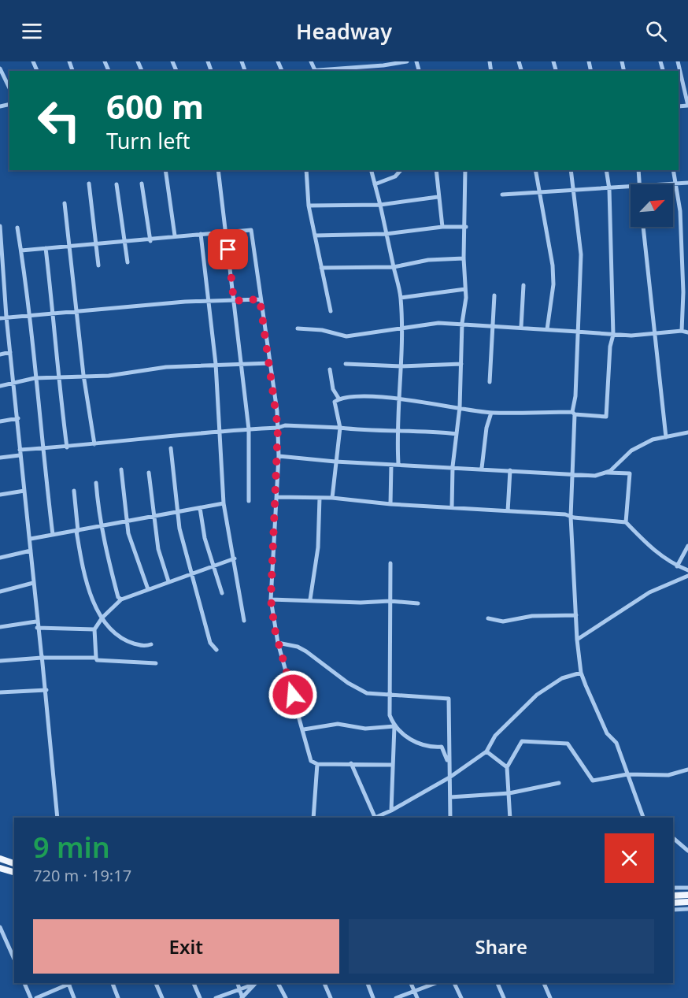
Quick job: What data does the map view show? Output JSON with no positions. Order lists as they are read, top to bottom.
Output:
{
  "north": "top right",
  "page": {
    "header": "Headway",
    "turn": ["600 m", "Turn left"],
    "heading": ["9 min", "720 m · 19:17"],
    "buttons": ["Exit", "Share"]
  }
}
